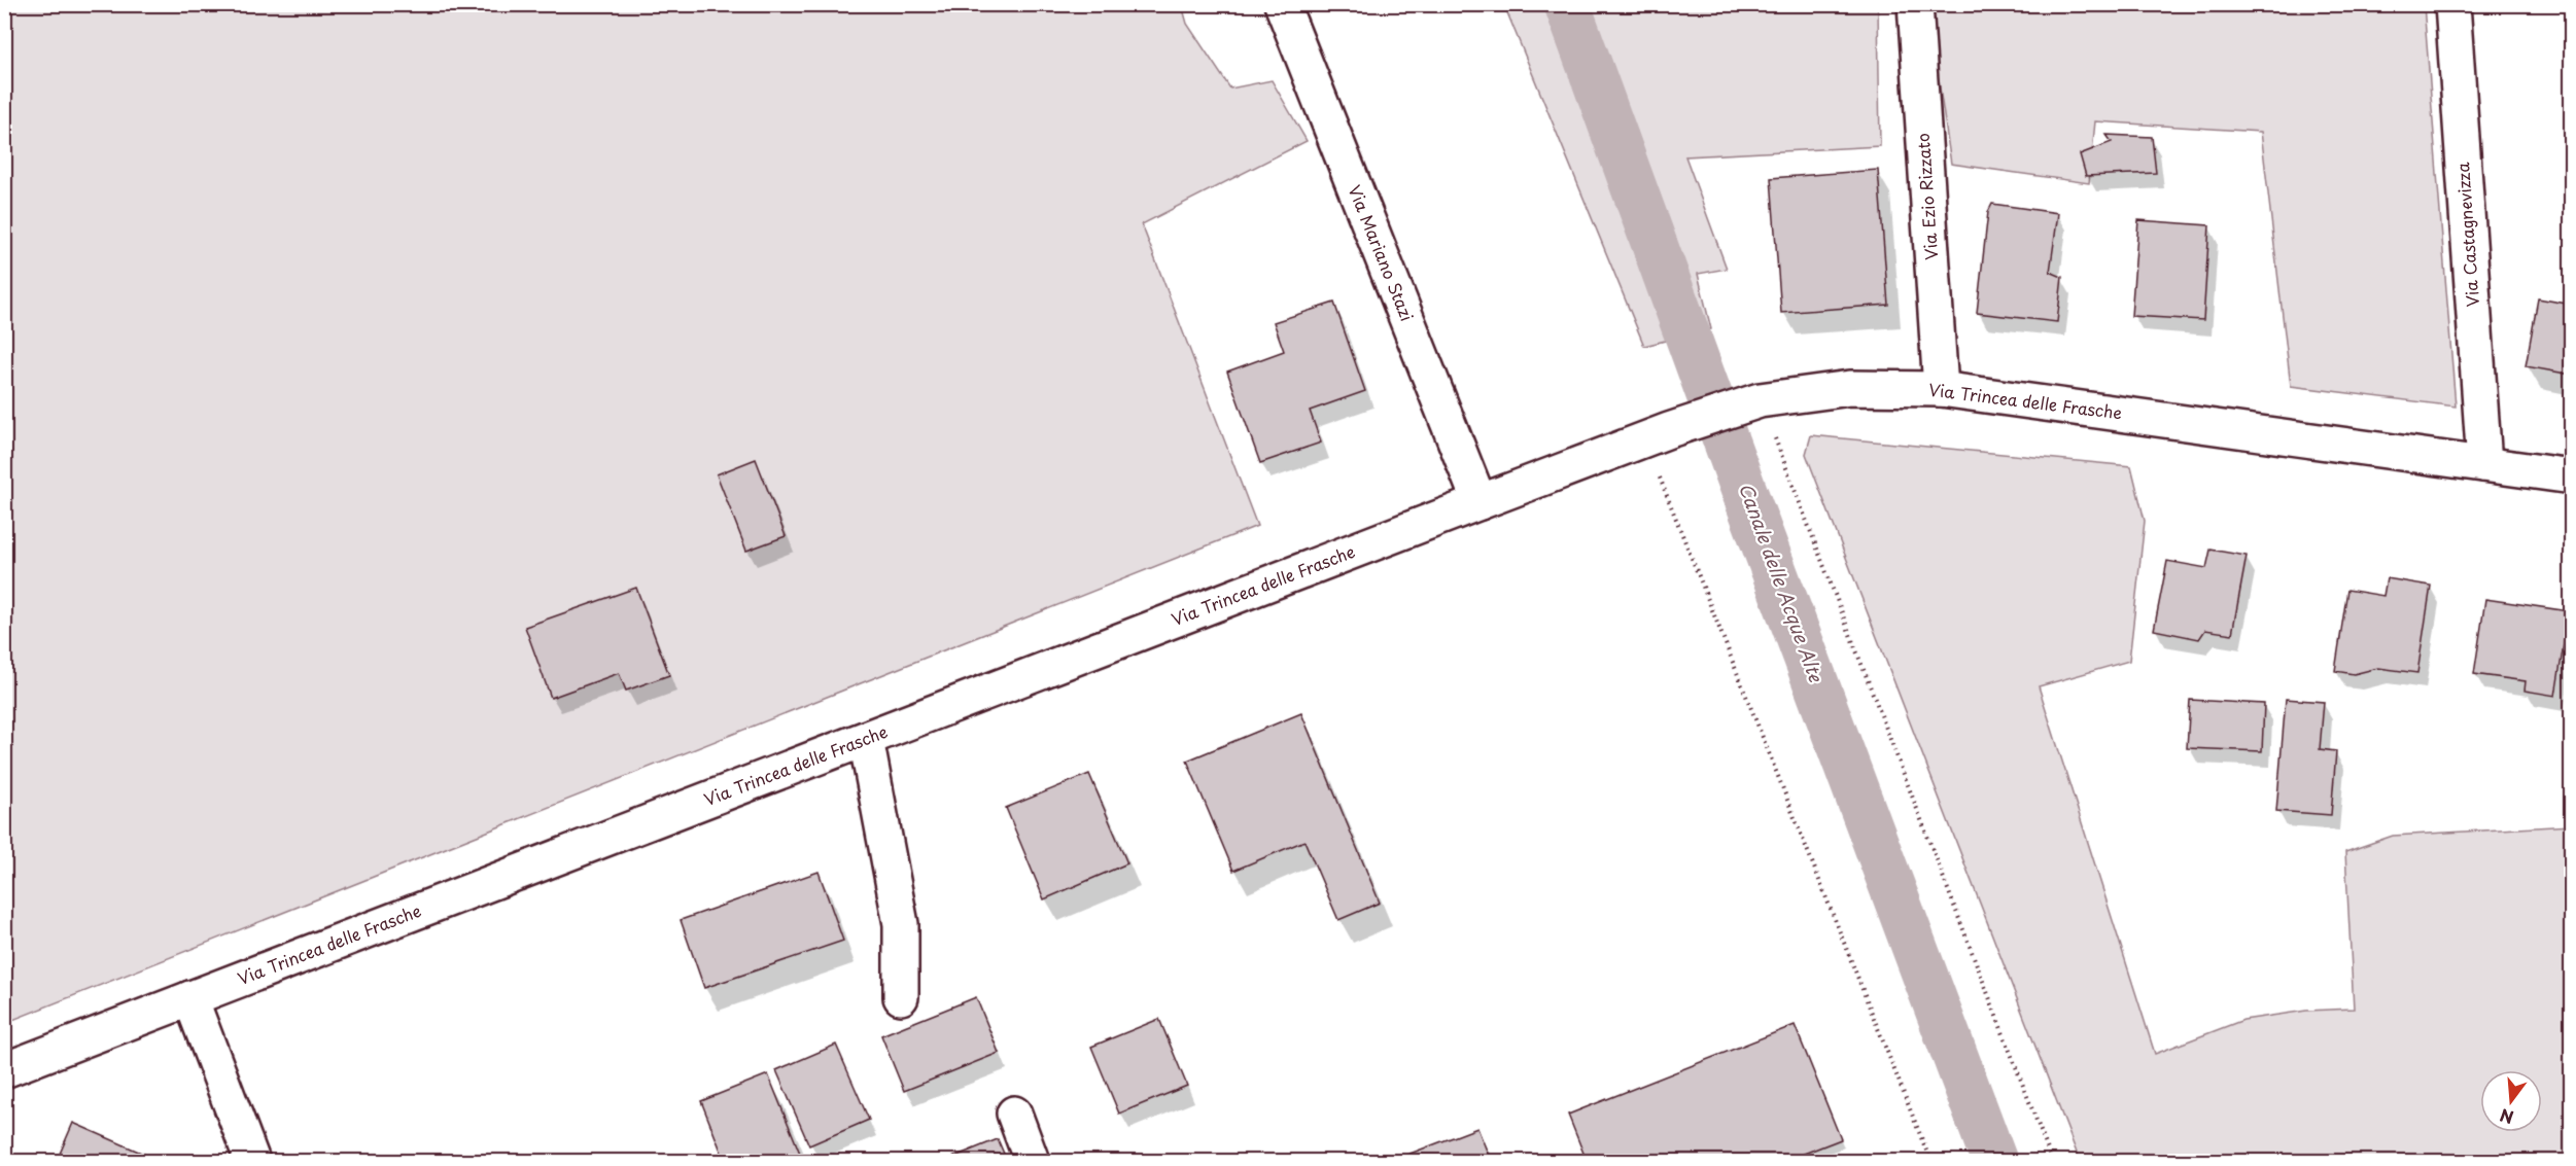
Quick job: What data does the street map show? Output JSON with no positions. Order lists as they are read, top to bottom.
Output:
{
  "streets": {
    "street": [
      "Via Ezio Rizzato",
      "Via Castagnevizza",
      "Via Mariano Stazi",
      "Via Trincea delle Frasche"
    ]
  },
  "crossings": [
    ["Via Ezio Rizzato", "Via Trincea delle Frasche"],
    ["Via Castagnevizza", "Via Trincea delle Frasche"],
    ["Via Mariano Stazi", "Via Trincea delle Frasche"]
  ],
  "water": ["Canale delle Acque Alte"],
  "north": "bottom"
}
